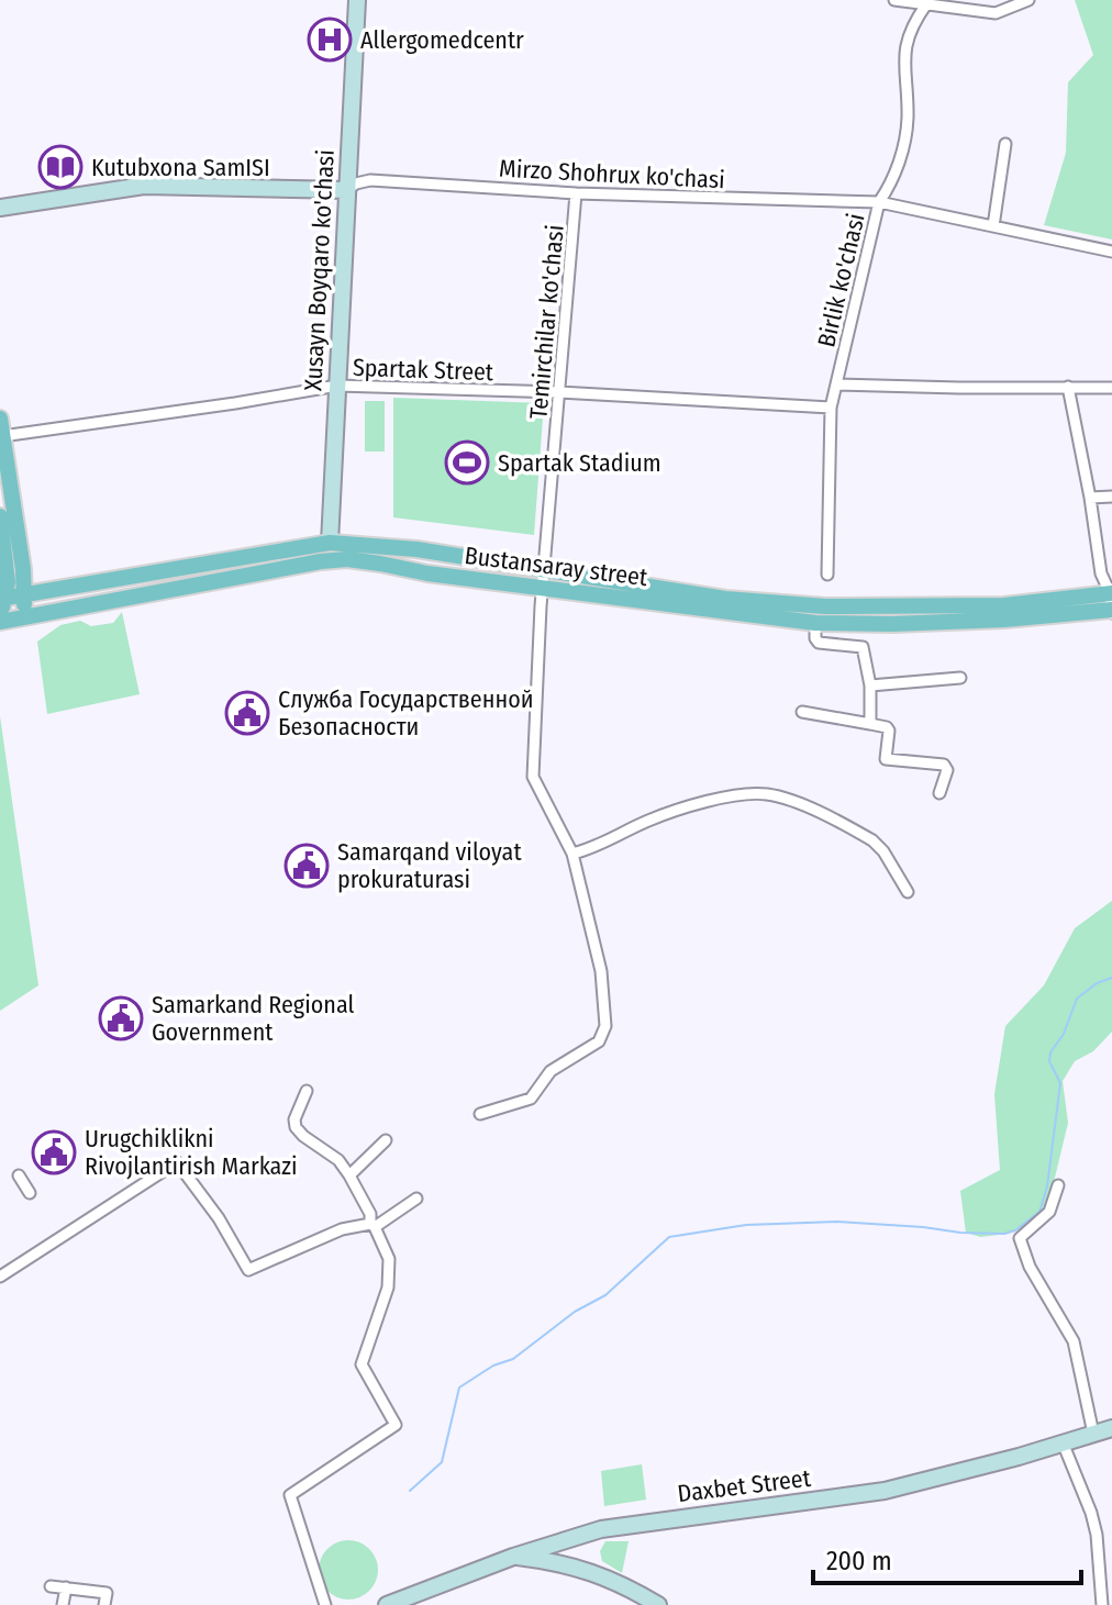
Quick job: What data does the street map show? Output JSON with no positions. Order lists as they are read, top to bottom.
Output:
{
  "streets": {
    "main road": ["Xusayn Boyqaro ko'chasi", "Bustansaray street", "Daxbet Street"],
    "street": [
      "Mirzo Shohrux ko'chasi",
      "Birlik ko'chasi",
      "Temirchilar ko'chasi",
      "Spartak Street"
    ]
  },
  "crossings": [
    ["Mirzo Shohrux ko'chasi", "Xusayn Boyqaro ko'chasi"],
    ["Mirzo Shohrux ko'chasi", "Birlik ko'chasi"],
    ["Mirzo Shohrux ko'chasi", "Temirchilar ko'chasi"],
    ["Xusayn Boyqaro ko'chasi", "Spartak Street"],
    ["Xusayn Boyqaro ko'chasi", "Bustansaray street"],
    ["Birlik ko'chasi", "Spartak Street"],
    ["Temirchilar ko'chasi", "Spartak Street"],
    ["Temirchilar ko'chasi", "Bustansaray street"]
  ],
  "places": {
    "hospital": ["Allergomedcentr"],
    "library": ["Kutubxona SamISI"],
    "sports": ["Spartak Stadium"],
    "public building": [
      "Служба Государственной Безопасности",
      "Samarqand viloyat prokuraturasi",
      "Samarkand Regional Government",
      "Urugchiklikni Rivojlantirish Markazi"
    ]
  },
  "scale_bar": "200 m"
}
